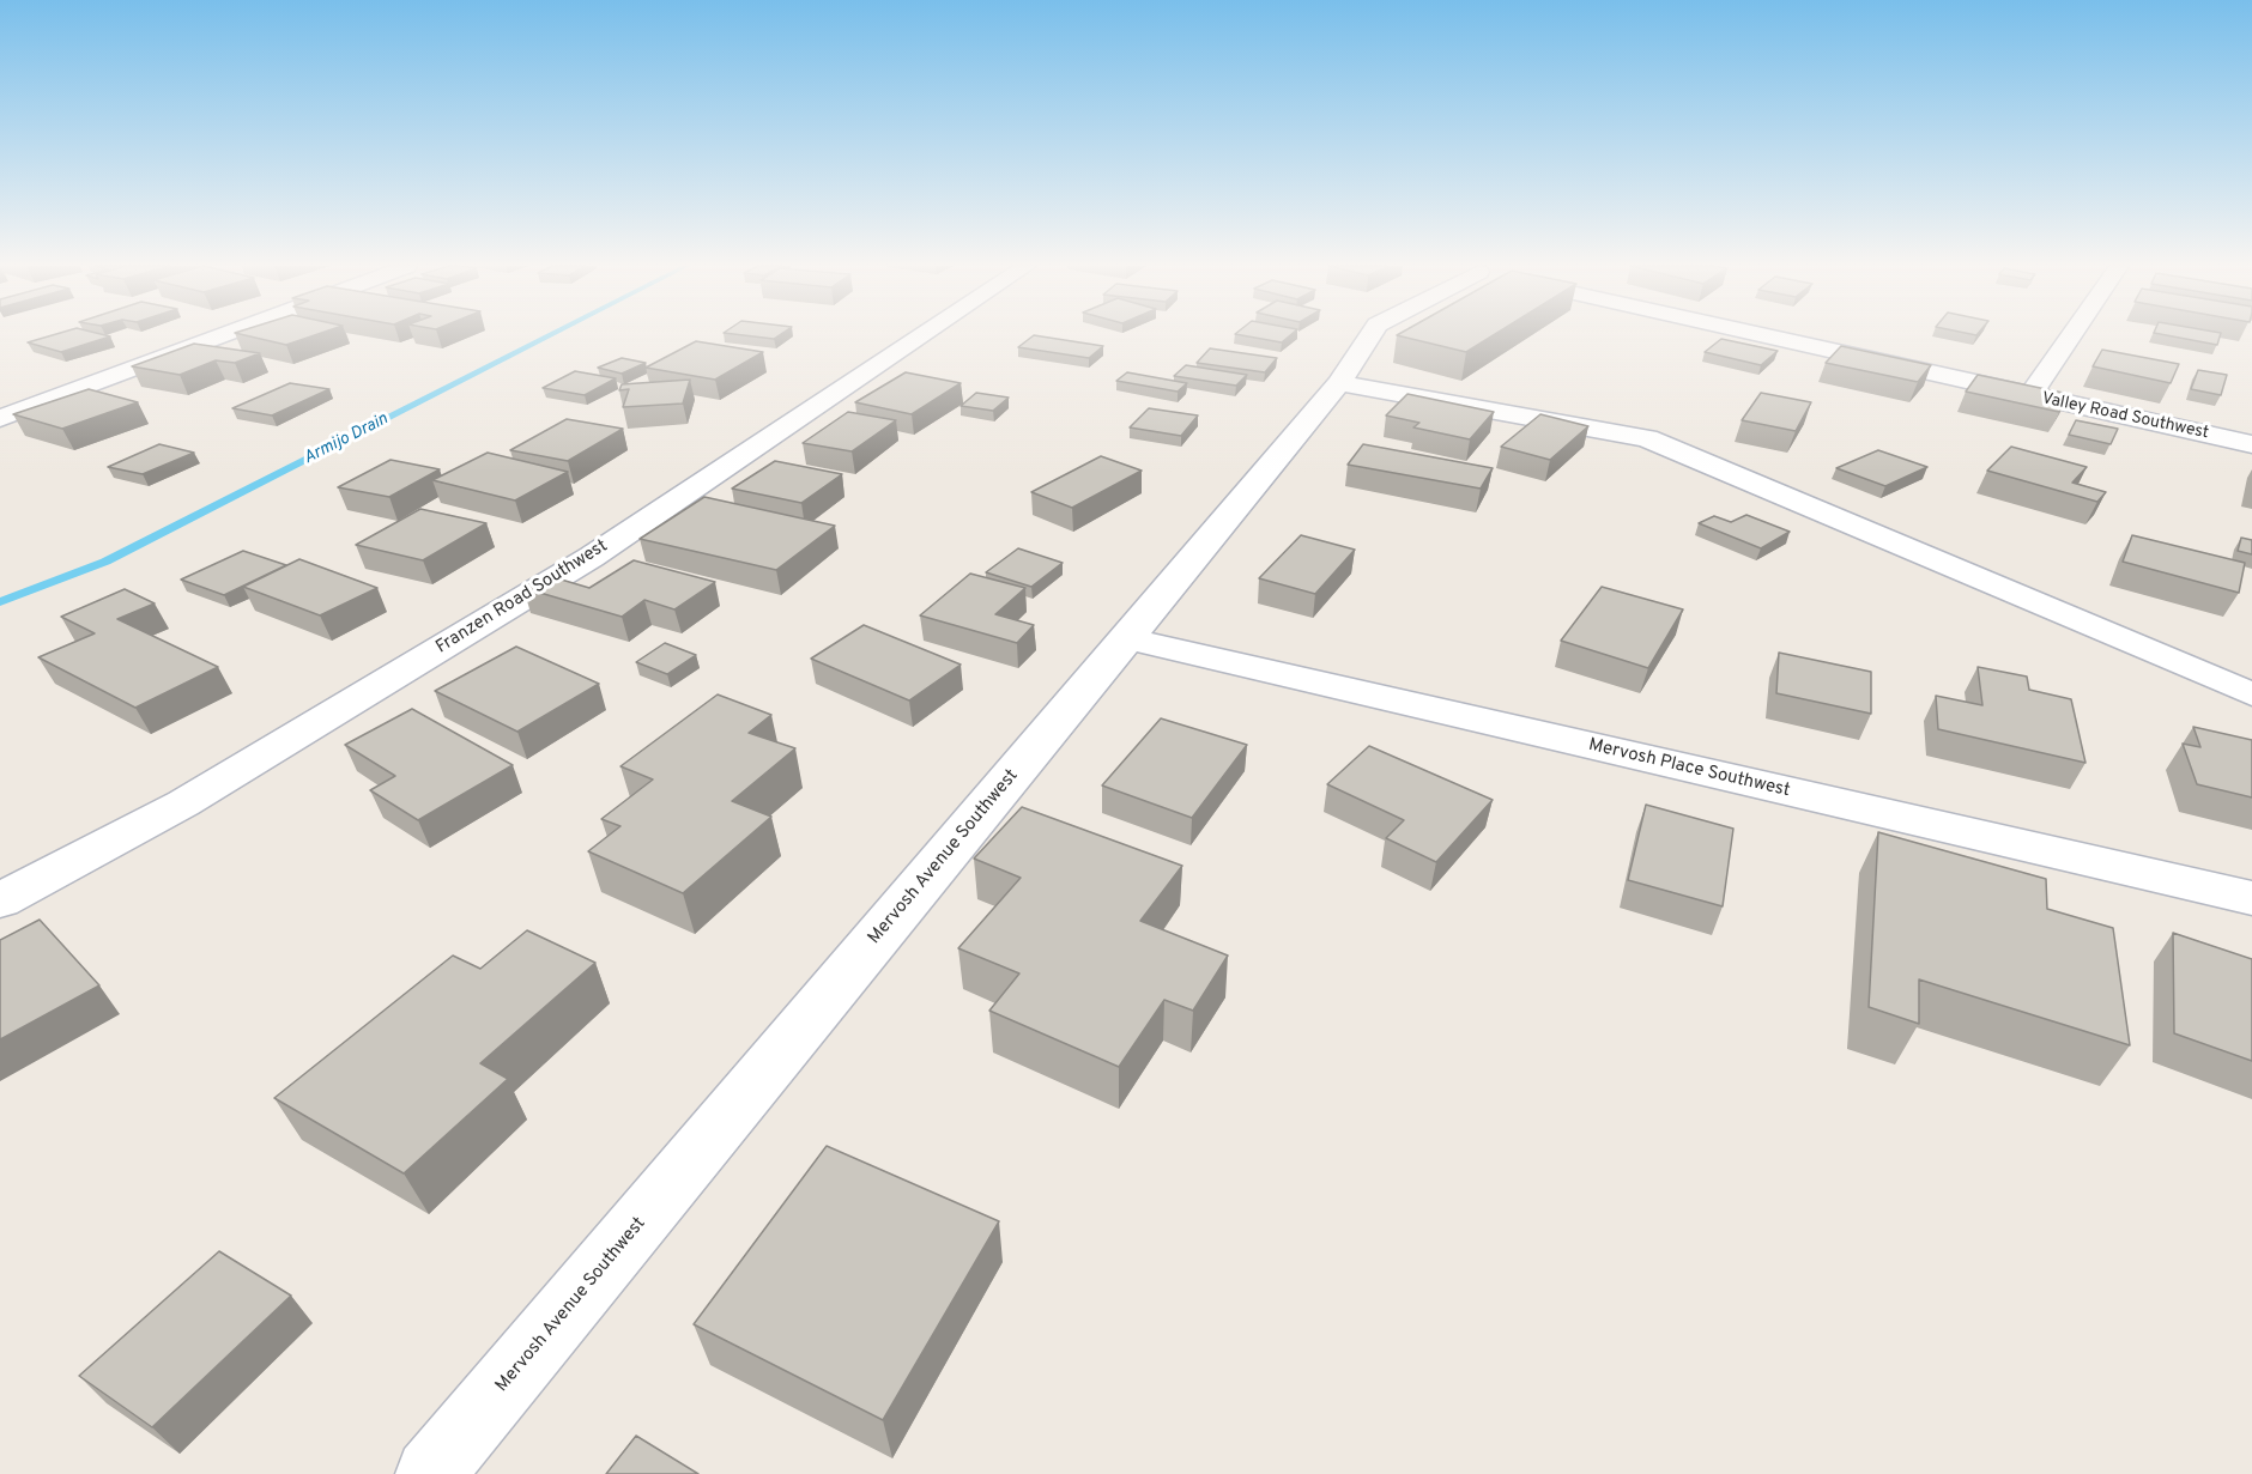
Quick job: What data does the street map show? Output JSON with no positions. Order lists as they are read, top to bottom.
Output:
{
  "streets": {
    "street": [
      "Valley Road Southwest",
      "Franzen Road Southwest",
      "Mervosh Place Southwest",
      "Mervosh Avenue Southwest"
    ]
  },
  "crossings": [
    ["Mervosh Place Southwest", "Mervosh Avenue Southwest"]
  ],
  "water": ["Armijo Drain"]
}
